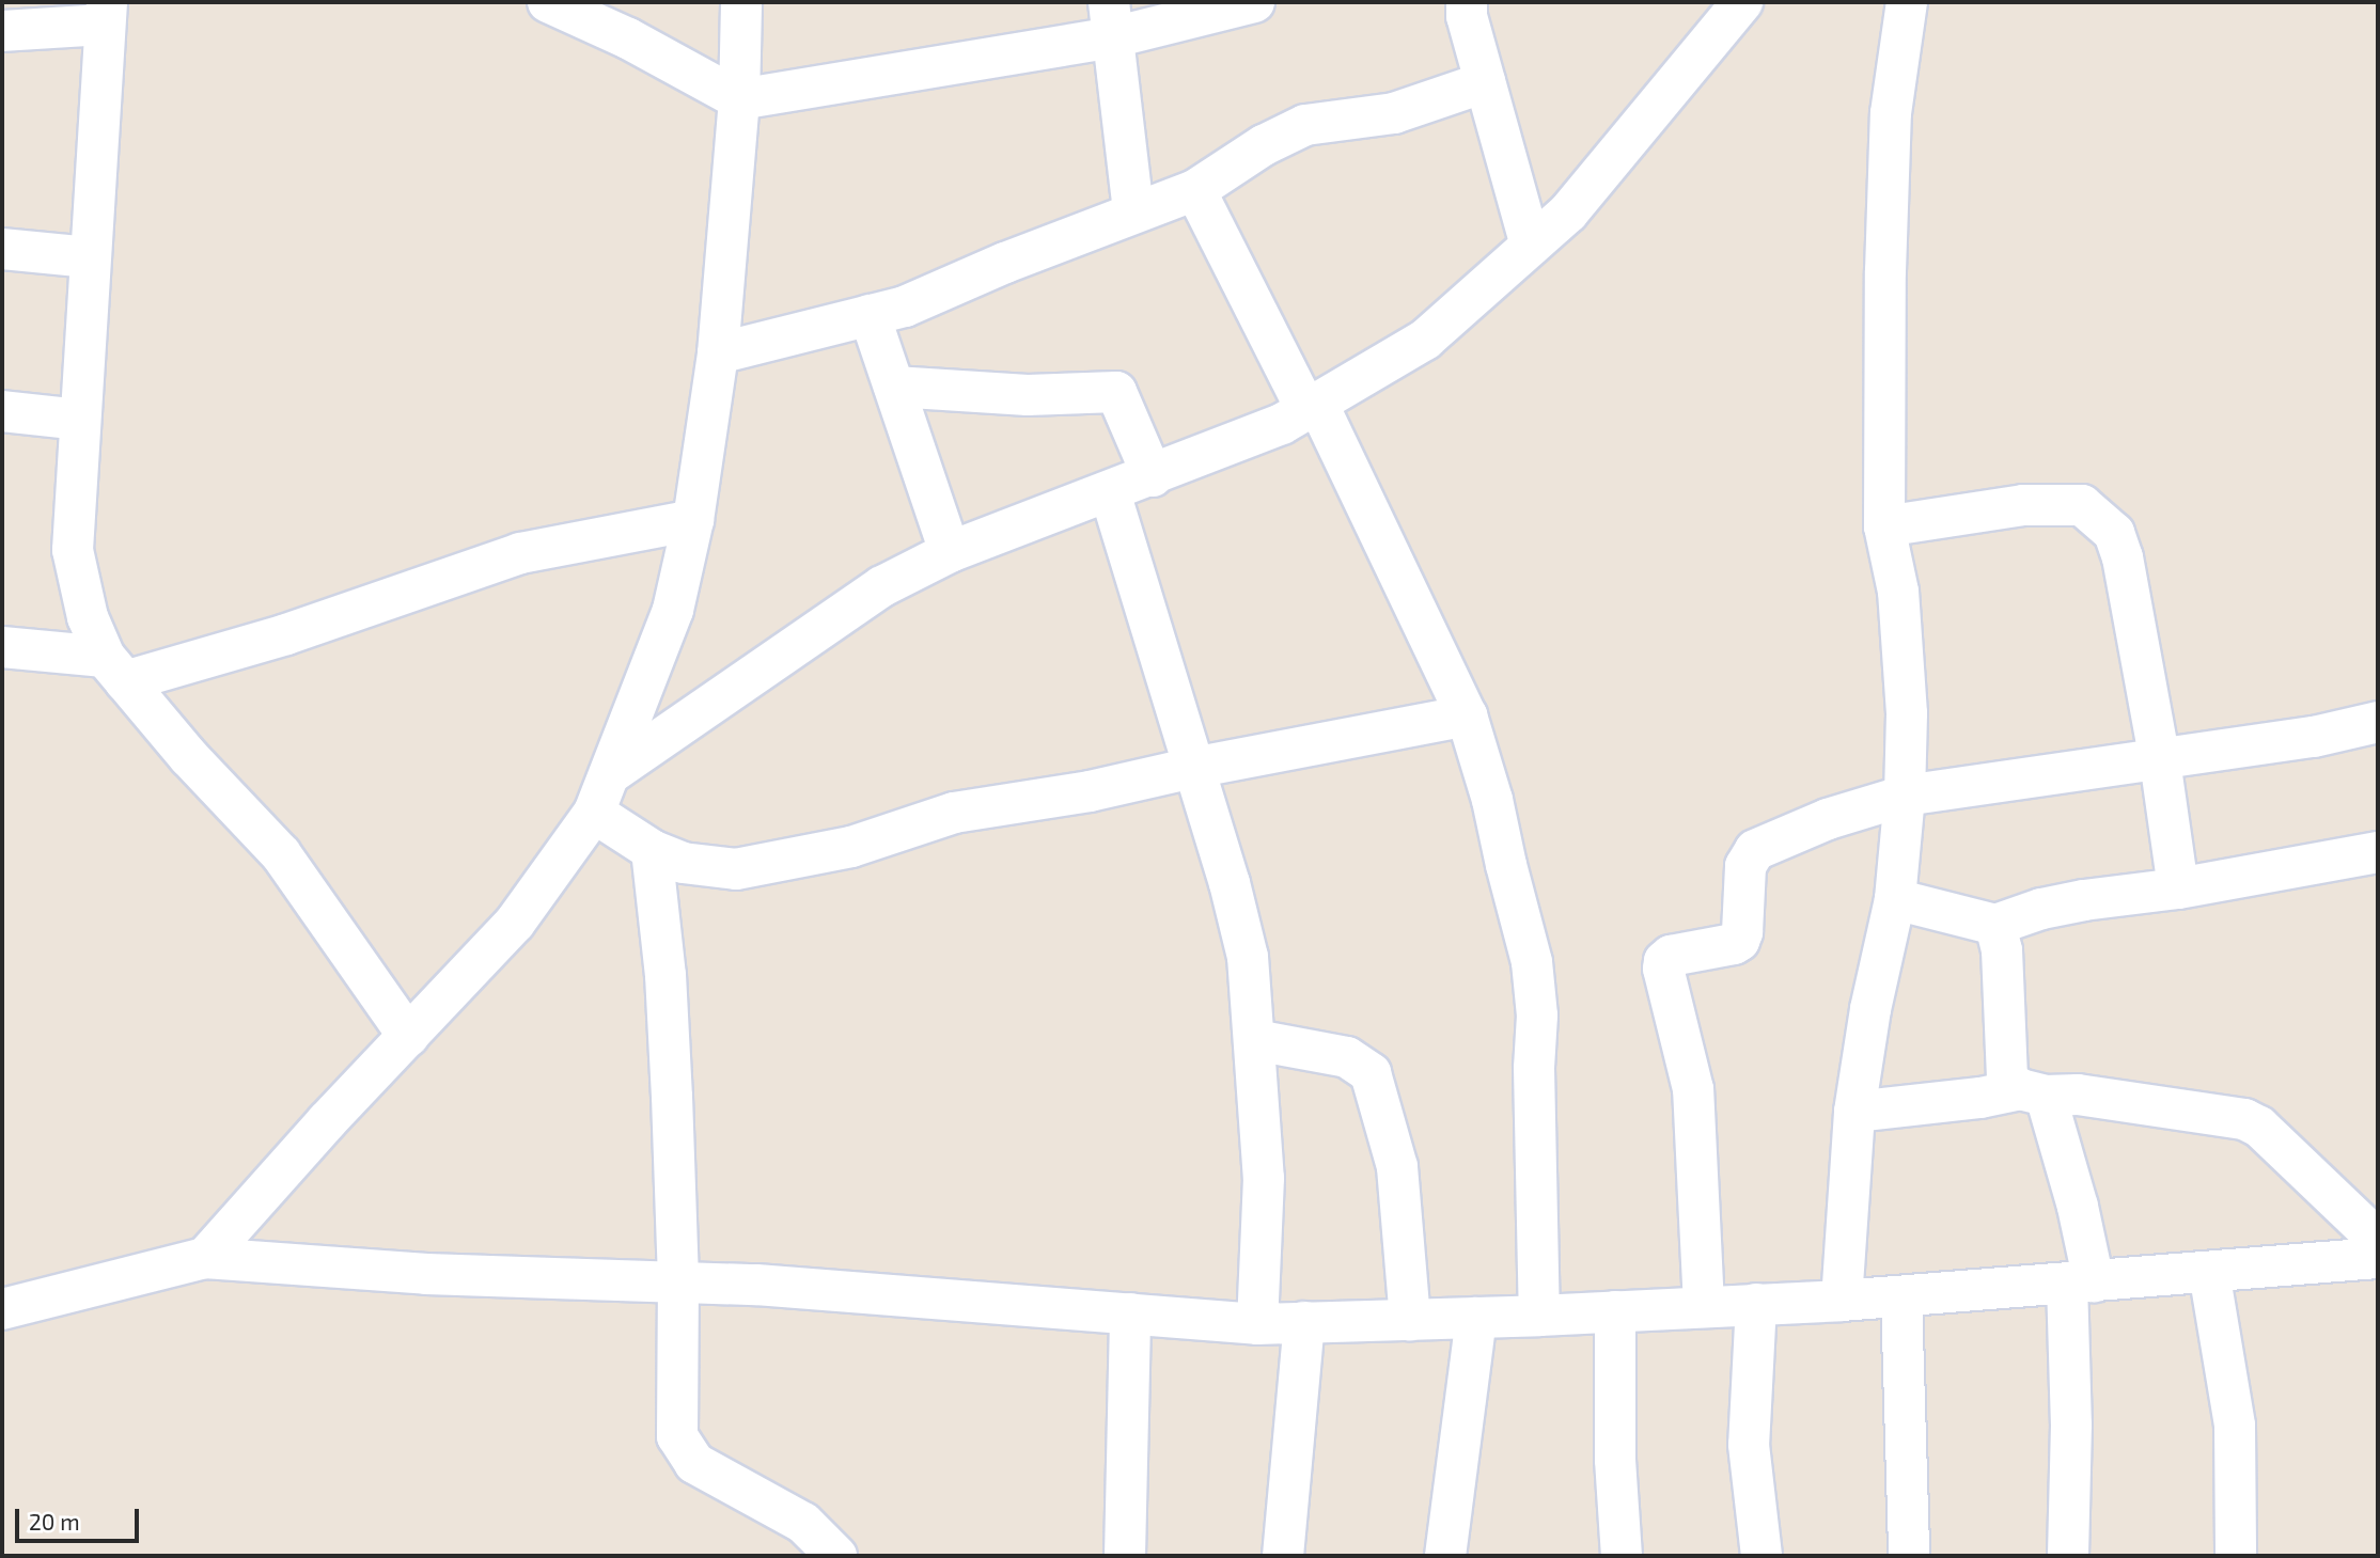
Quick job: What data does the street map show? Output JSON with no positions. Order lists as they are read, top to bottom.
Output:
{
  "scale_bar": "20 m"
}
